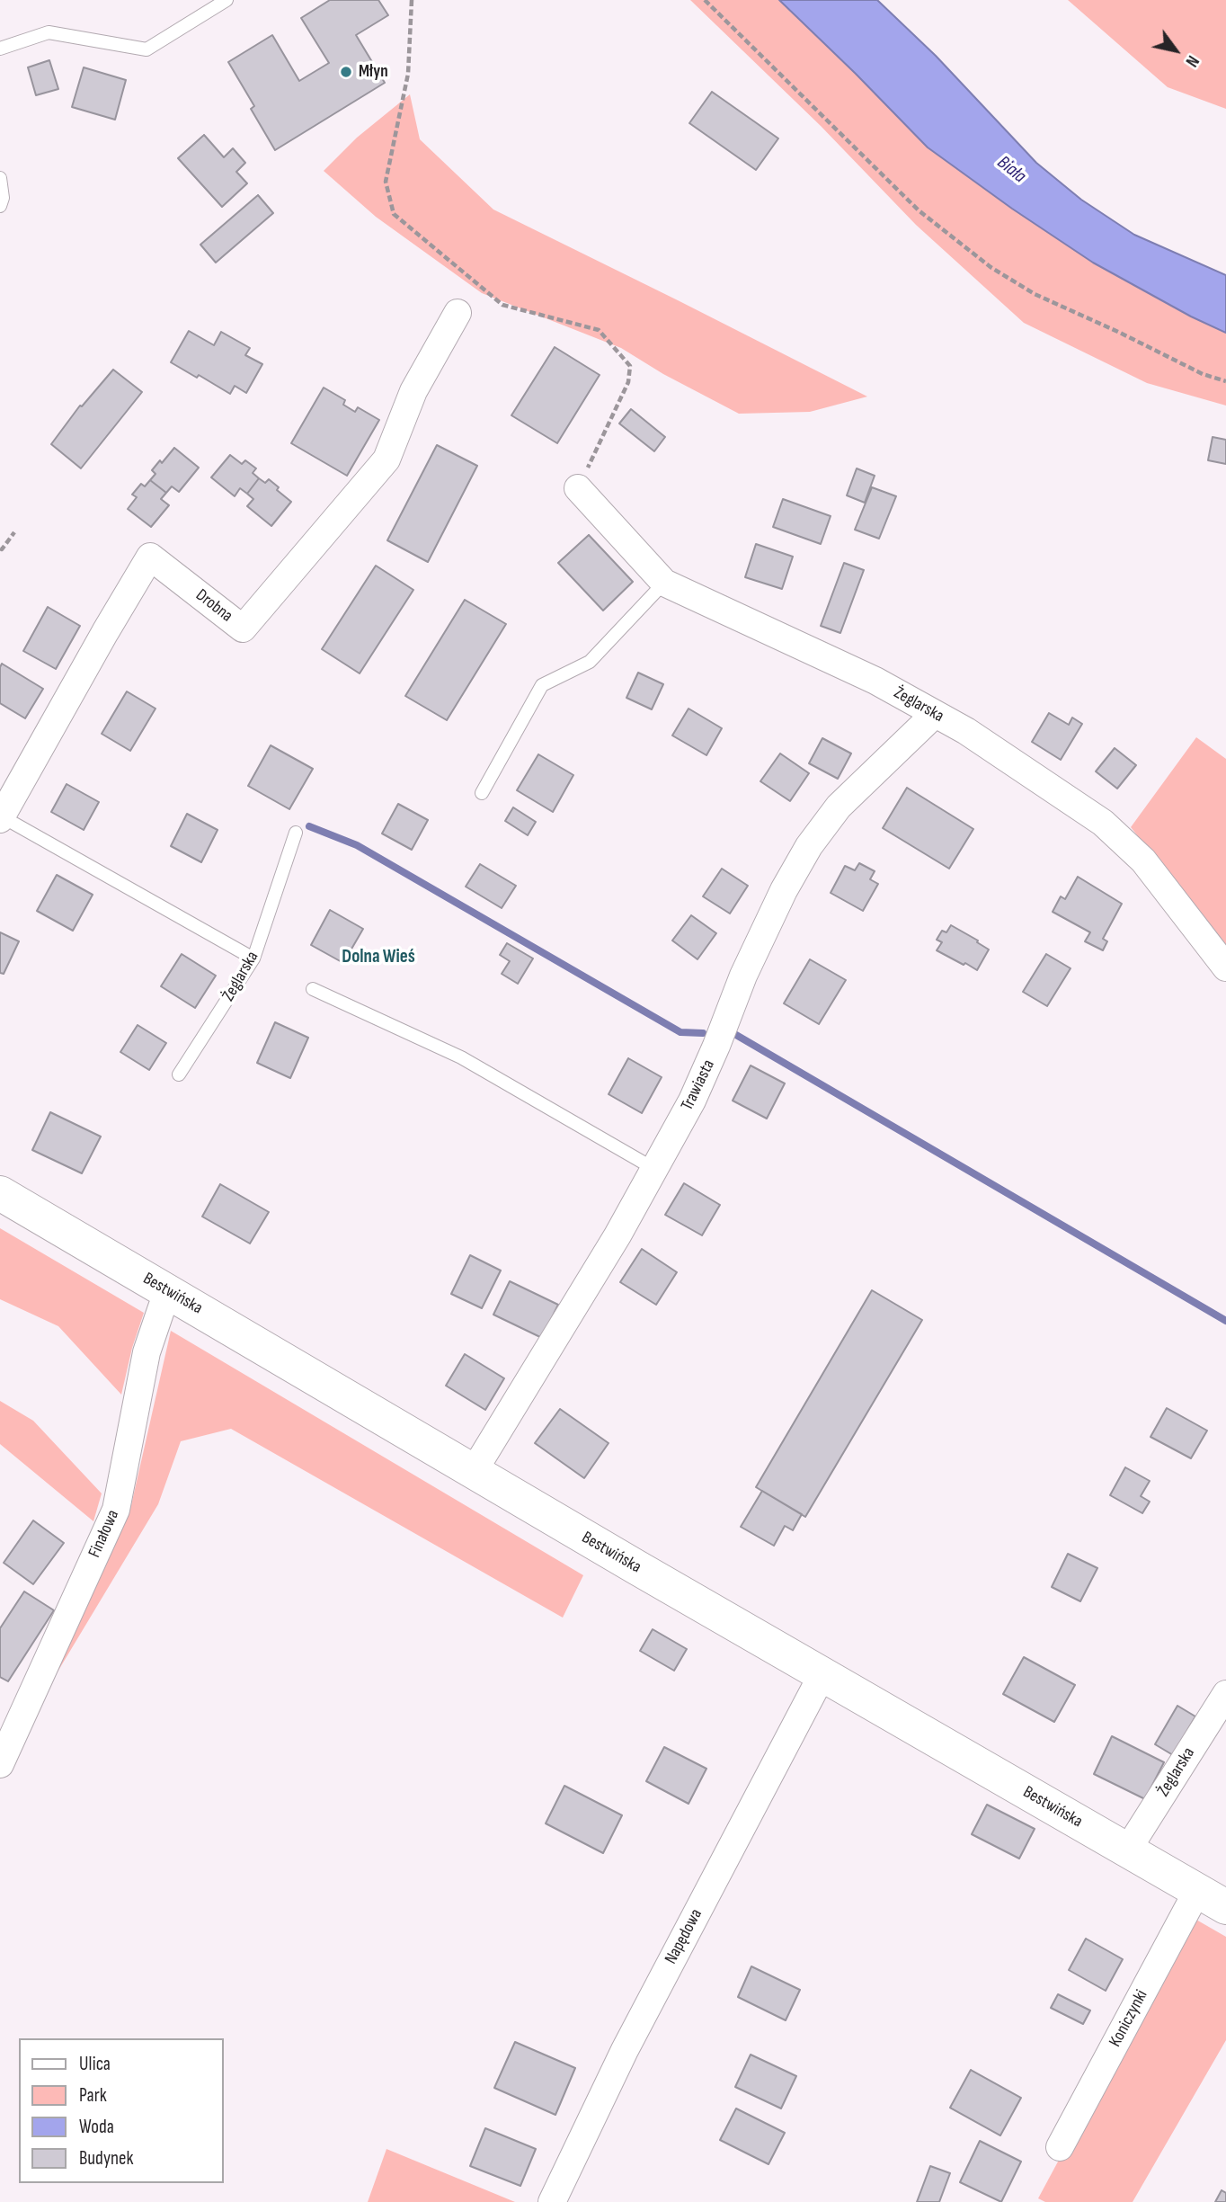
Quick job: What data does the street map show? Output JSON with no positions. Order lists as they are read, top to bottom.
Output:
{
  "streets": {
    "street": [
      "Drobna",
      "Żeglarska",
      "Trawiasta",
      "Bestwińska",
      "Finałowa",
      "Napędowa",
      "Koniczynki"
    ]
  },
  "crossings": [
    ["Żeglarska", "Trawiasta"],
    ["Żeglarska", "Bestwińska"],
    ["Trawiasta", "Bestwińska"],
    ["Bestwińska", "Finałowa"],
    ["Bestwińska", "Napędowa"],
    ["Bestwińska", "Koniczynki"]
  ],
  "districts": ["Dolna Wieś"],
  "water": ["Biała"],
  "places": ["Młyn"],
  "legend": [
    "Ulica",
    "Park",
    "Woda",
    "Budynek"
  ],
  "north": "bottom right"
}
